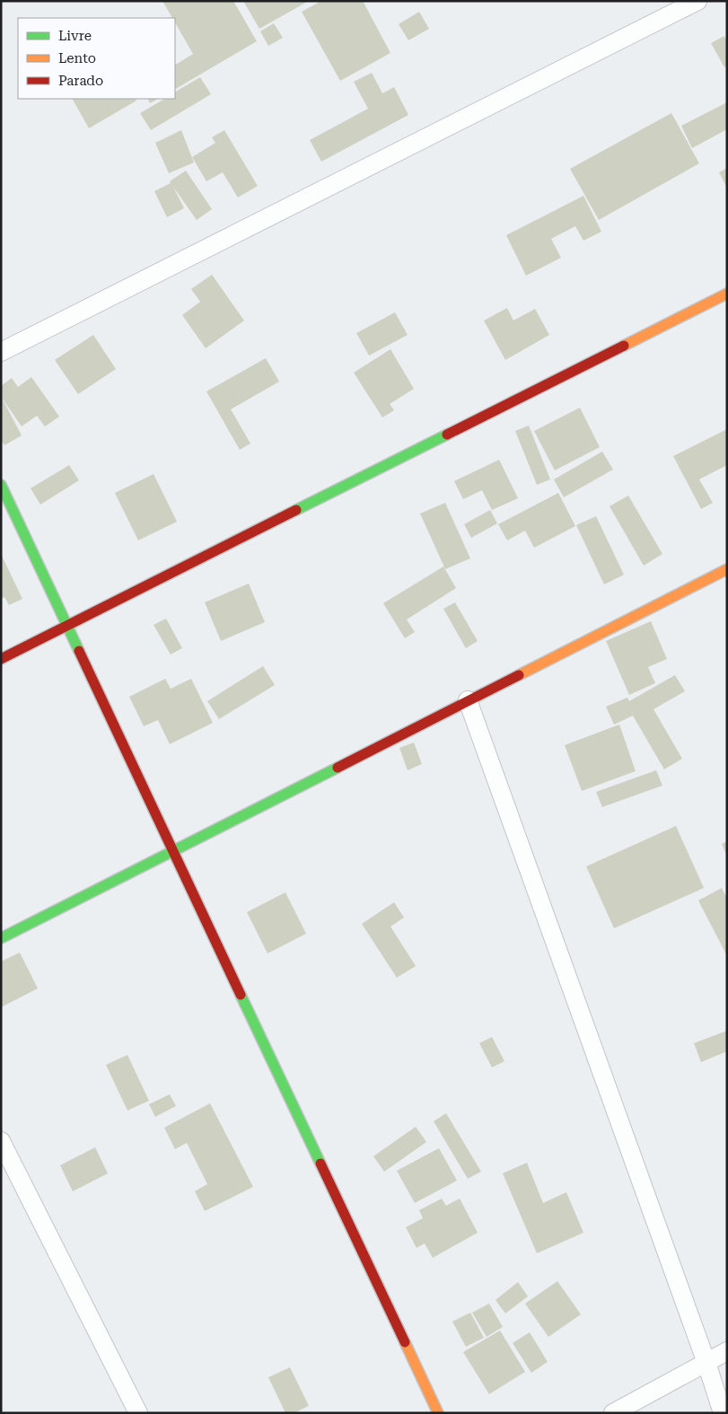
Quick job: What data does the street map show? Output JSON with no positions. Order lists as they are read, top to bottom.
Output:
{
  "legend": ["Livre", "Lento", "Parado"]
}
